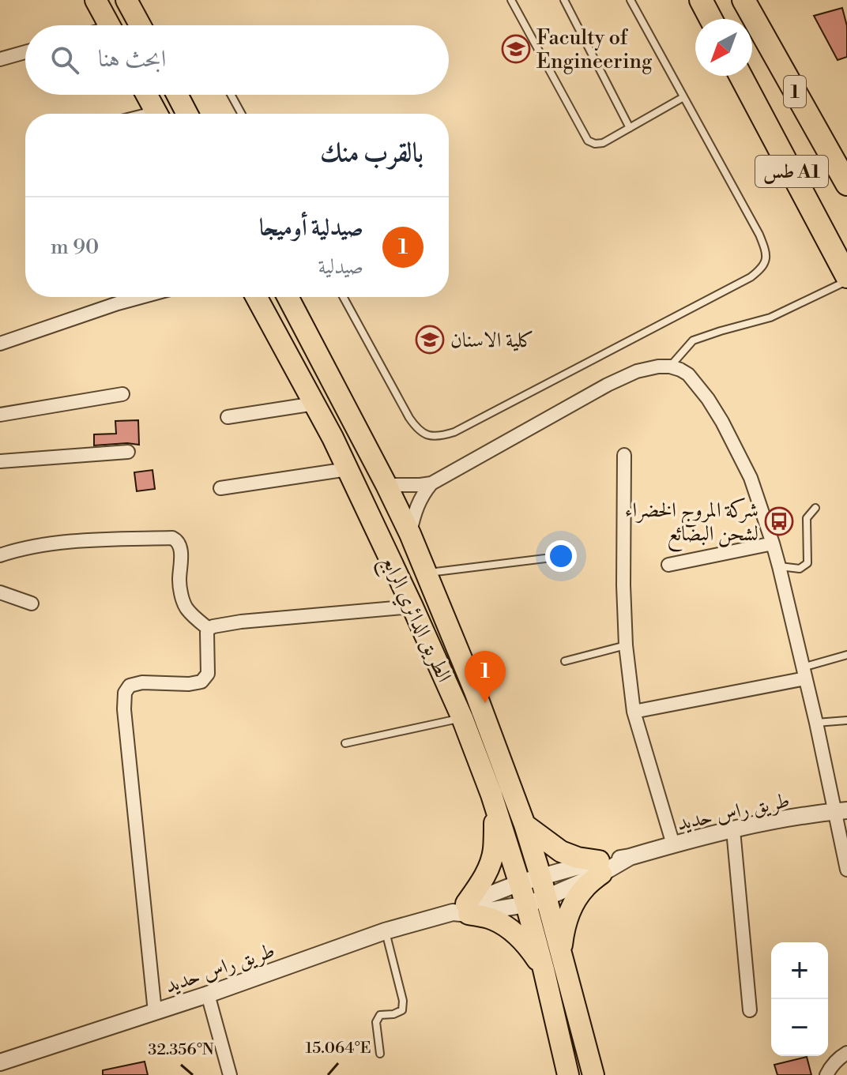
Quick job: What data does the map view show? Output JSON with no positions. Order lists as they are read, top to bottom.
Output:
{
  "streets": {
    "highway": ["1", "طس A1"],
    "main road": ["الطريق الدائري الرابع"],
    "street": ["طريق راس حديد"]
  },
  "crossings": [
    ["الطريق الدائري الرابع", "طريق راس حديد"]
  ],
  "places": {
    "school or university": ["Faculty of Engineering", "كلية الاسنان"],
    "bus stop": ["شركة المروج الخضراء لشحن البضائع"]
  },
  "north": "bottom left",
  "page": {
    "search": "ابحث هنا",
    "heading": "بالقرب منك",
    "list": [
      {
        "mark": "1",
        "name": "صيدلية أوميجا",
        "note": "صيدلية",
        "value": "90 m"
      }
    ],
    "pins": "1",
    "map_buttons": ["+", "−"]
  },
  "coordinates": ["15.064°E", "32.356°N"]
}
